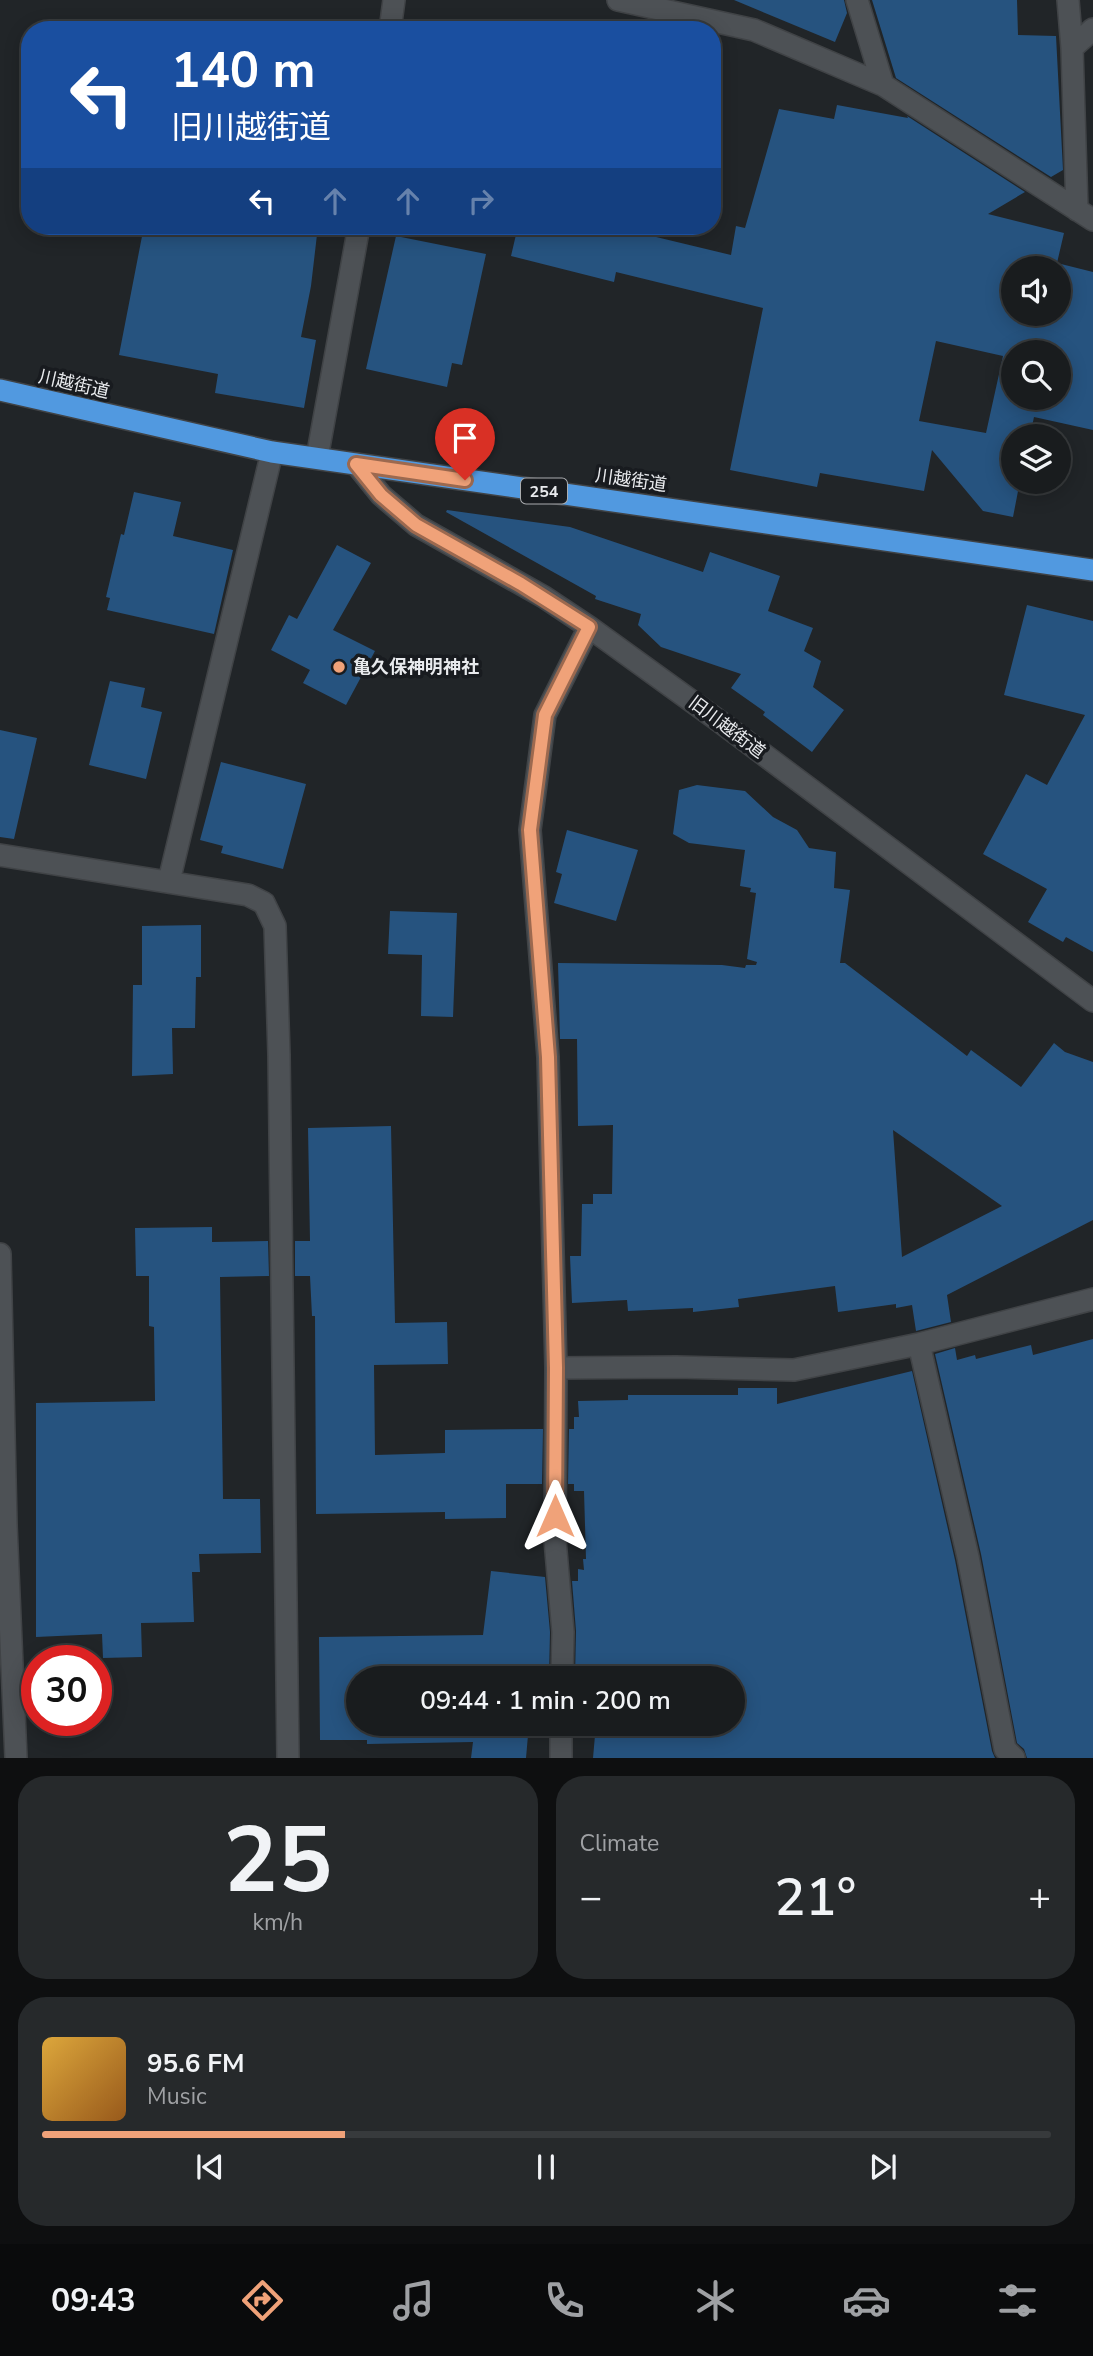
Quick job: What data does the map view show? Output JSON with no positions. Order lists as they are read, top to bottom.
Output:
{
  "streets": {
    "highway": ["川越街道", "254"],
    "street": ["旧川越街道"]
  },
  "crossings": [
    ["川越街道", "旧川越街道"]
  ],
  "places": ["亀久保神明神社"],
  "page": {
    "turn": ["140 m", "旧川越街道"],
    "limit": "30",
    "trip": "09:44 · 1 min · 200 m",
    "tile": [
      ["25", "km/h"],
      "Climate"
    ],
    "heat": ["−", "21°", "+"],
    "song": ["95.6 FM", "Music"],
    "tabs": "09:43"
  }
}
